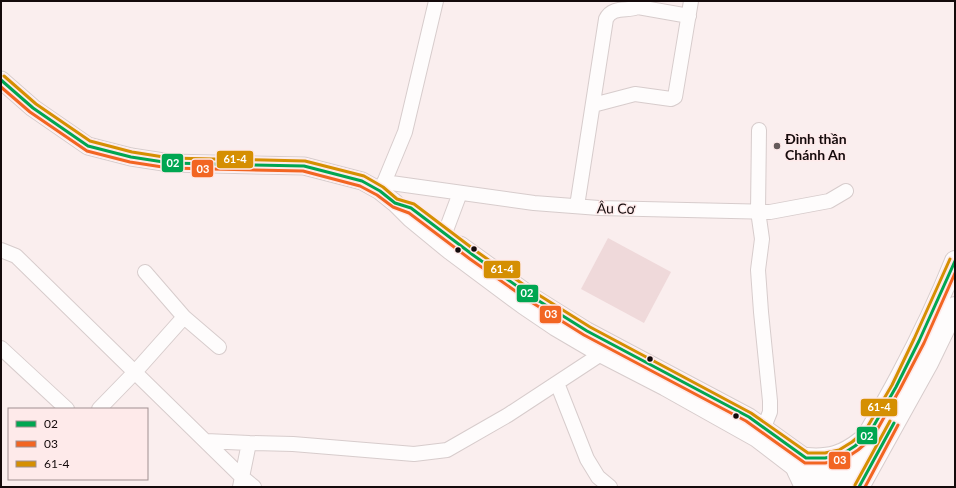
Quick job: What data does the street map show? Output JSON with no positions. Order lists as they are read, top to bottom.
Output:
{
  "streets": {
    "street": ["Âu Cơ"]
  },
  "places": ["Đình thần Chánh An"],
  "lines": ["transit line 61-4", "transit line 02", "transit line 03"],
  "legend": ["02", "03", "61-4"]
}
